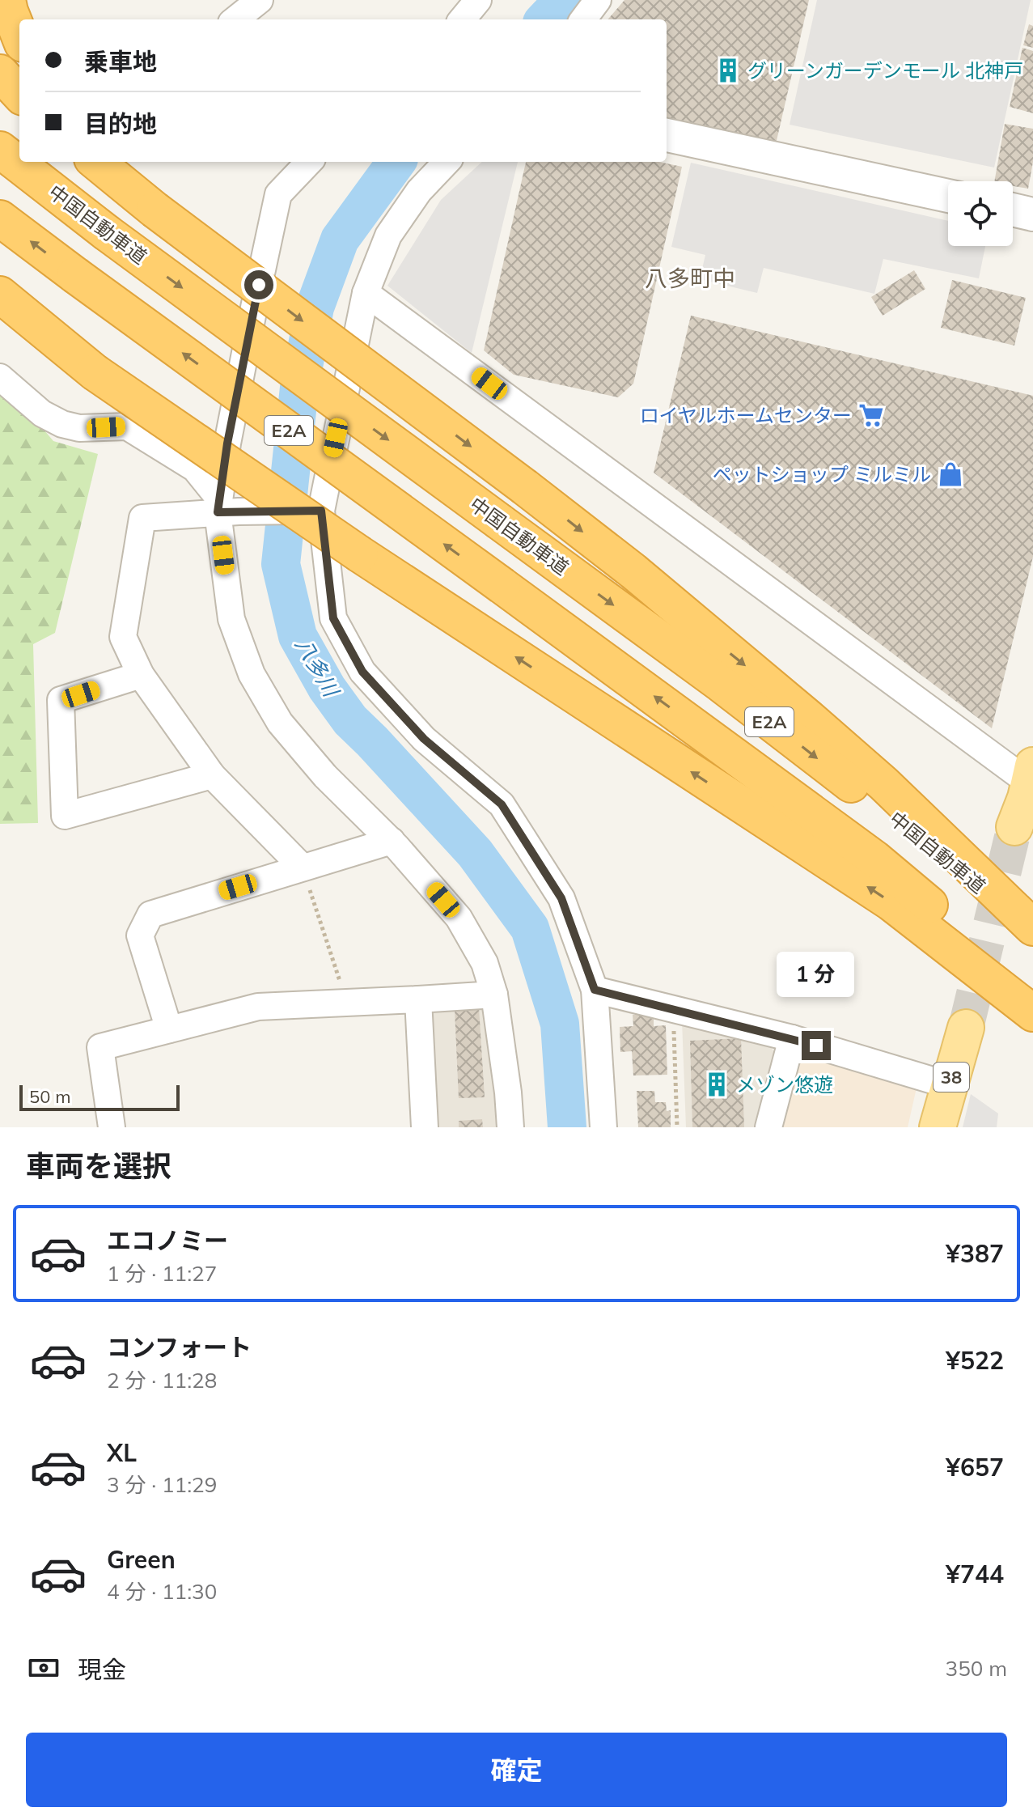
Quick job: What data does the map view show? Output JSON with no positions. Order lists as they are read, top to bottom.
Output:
{
  "streets": {
    "highway": ["中国自動車道", "E2A"],
    "main road": ["38"]
  },
  "districts": ["八多町中"],
  "water": ["八多川"],
  "places": {
    "building": ["グリーンガーデンモール 北神戸", "メゾン悠遊"],
    "supermarket": ["ロイヤルホームセンター"],
    "shop": ["ペットショップ ミルミル"]
  },
  "scale_bar": "50 m",
  "page": {
    "banner": ["乗車地", "目的地"],
    "bubble": "1 分",
    "scale": "50 m",
    "heading": "車両を選択",
    "list": [
      {
        "name": "エコノミー",
        "note": "1 分 · 11:27",
        "value": "¥387"
      },
      {
        "name": "コンフォート",
        "note": "2 分 · 11:28",
        "value": "¥522"
      },
      {
        "name": "XL",
        "note": "3 分 · 11:29",
        "value": "¥657"
      },
      {
        "name": "Green",
        "note": "4 分 · 11:30",
        "value": "¥744"
      }
    ],
    "pay": ["現金", "350 m"],
    "buttons": "確定"
  }
}
